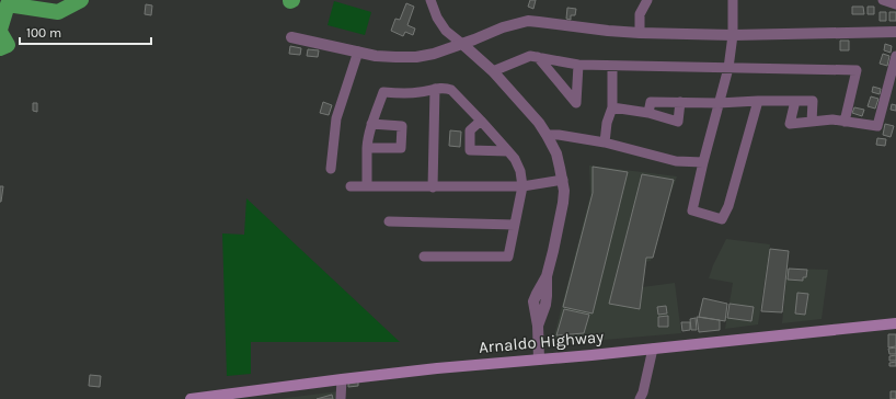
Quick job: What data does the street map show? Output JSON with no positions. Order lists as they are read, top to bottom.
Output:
{
  "streets": {
    "main road": ["Arnaldo Highway"]
  },
  "scale_bar": "100 m"
}
